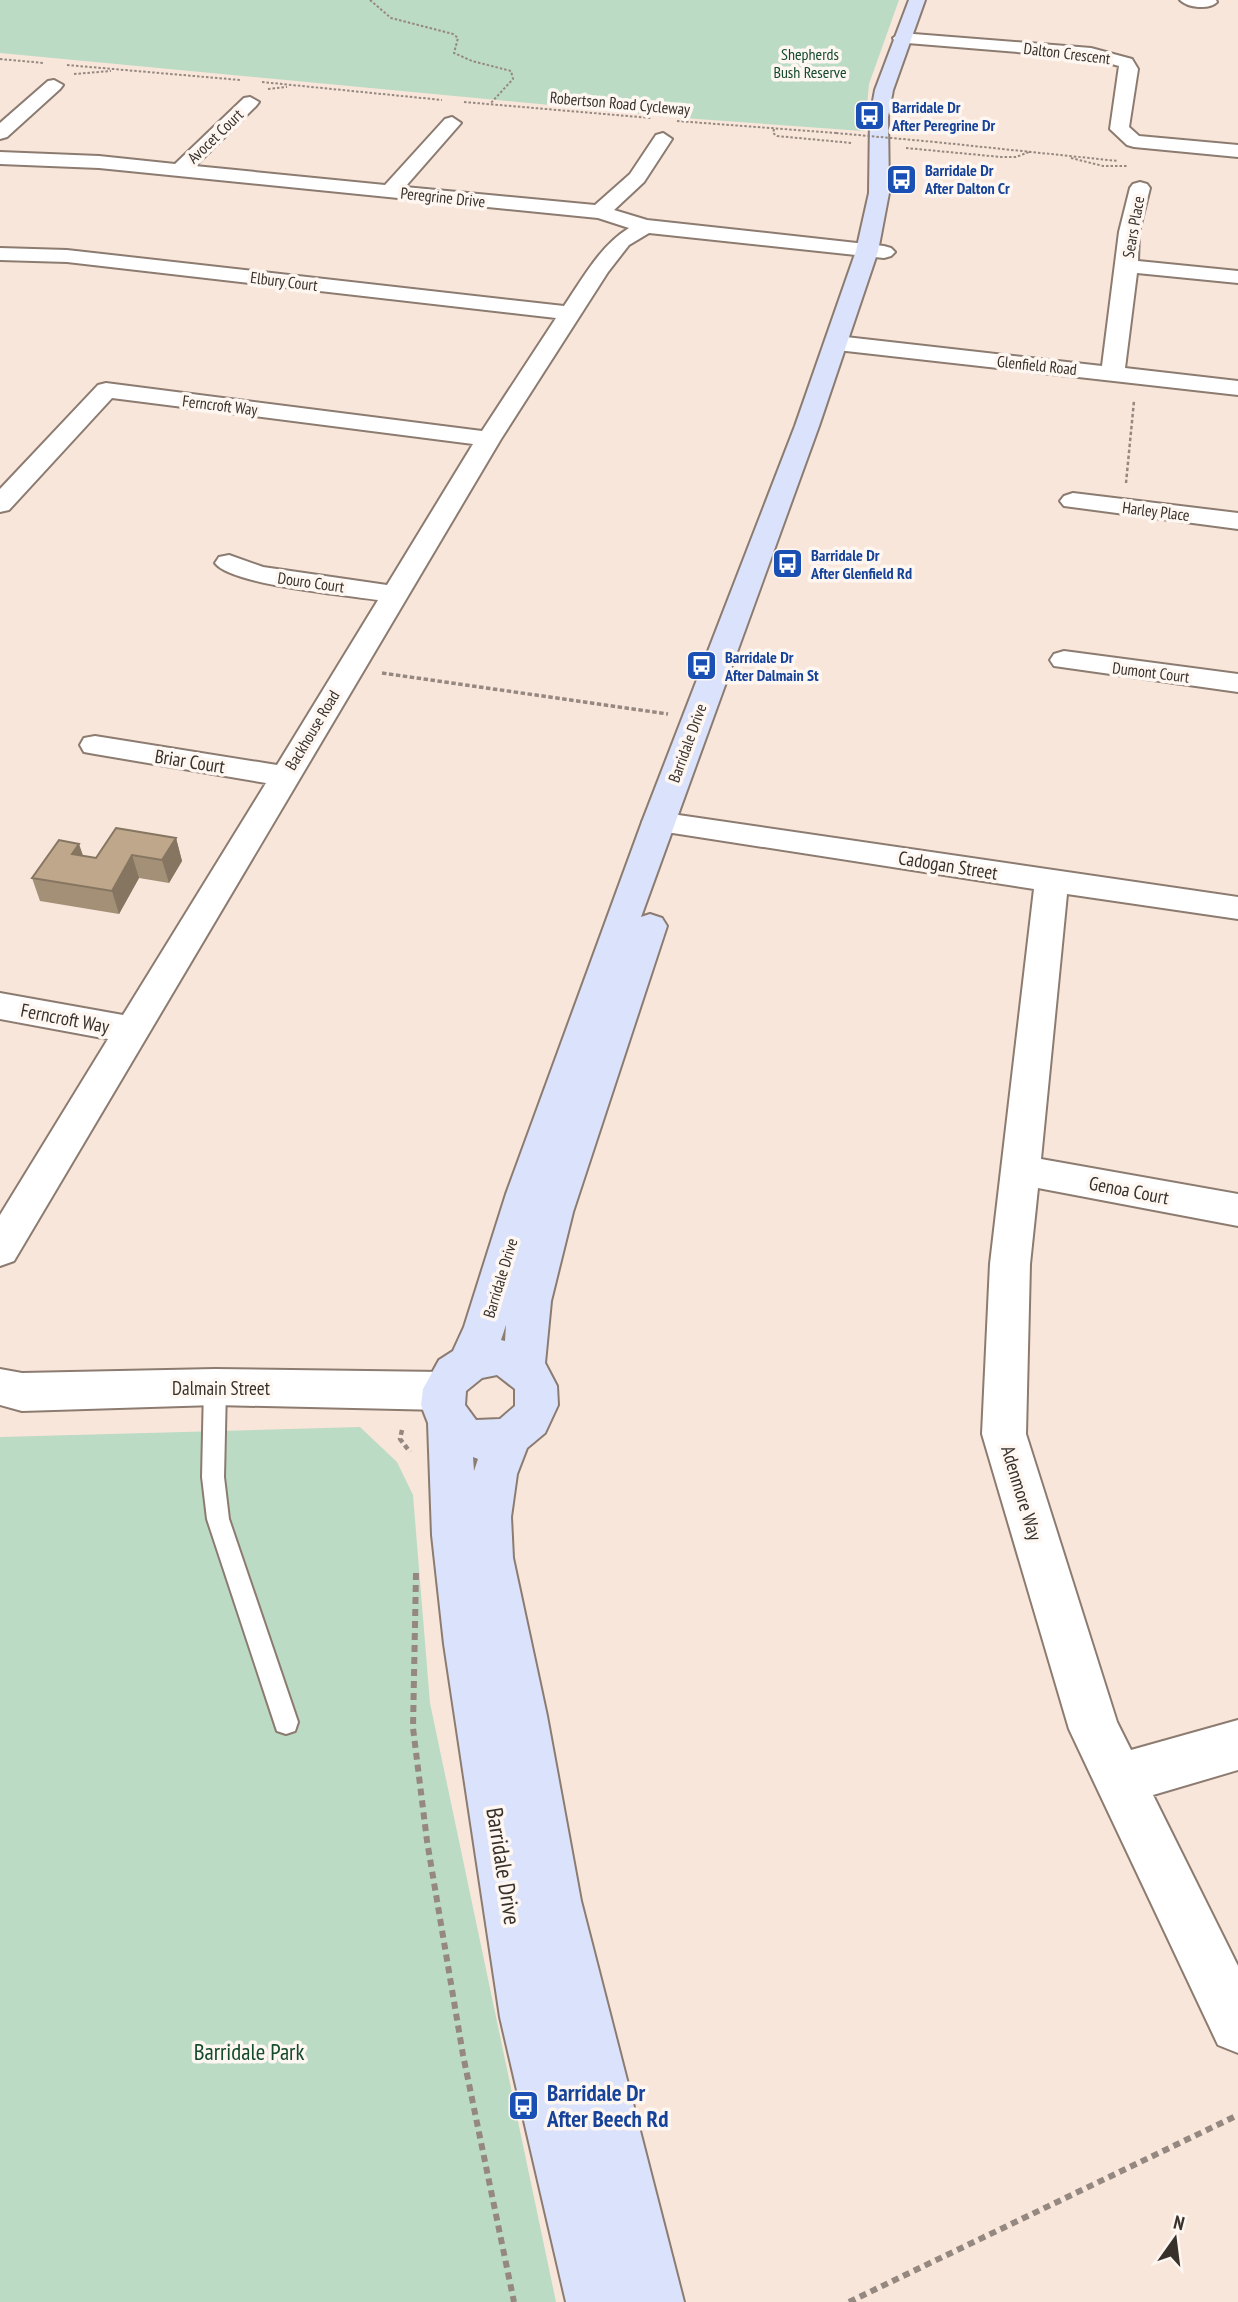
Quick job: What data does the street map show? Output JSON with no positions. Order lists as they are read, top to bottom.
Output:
{
  "streets": {
    "street": [
      "Dalton Crescent",
      "Avocet Court",
      "Peregrine Drive",
      "Sears Place",
      "Elbury Court",
      "Glenfield Road",
      "Ferncroft Way",
      "Harley Place",
      "Douro Court",
      "Dumont Court",
      "Backhouse Road",
      "Barridale Drive",
      "Briar Court",
      "Cadogan Street",
      "Genoa Court",
      "Dalmain Street",
      "Adenmore Way"
    ],
    "path": ["Robertson Road Cycleway"]
  },
  "crossings": [
    ["Dalton Crescent", "Barridale Drive"],
    ["Avocet Court", "Peregrine Drive"],
    ["Peregrine Drive", "Backhouse Road"],
    ["Peregrine Drive", "Barridale Drive"],
    ["Sears Place", "Glenfield Road"],
    ["Elbury Court", "Backhouse Road"],
    ["Glenfield Road", "Barridale Drive"],
    ["Ferncroft Way", "Backhouse Road"],
    ["Douro Court", "Backhouse Road"],
    ["Backhouse Road", "Briar Court"],
    ["Barridale Drive", "Cadogan Street"],
    ["Barridale Drive", "Dalmain Street"],
    ["Cadogan Street", "Adenmore Way"],
    ["Genoa Court", "Adenmore Way"]
  ],
  "parks": ["Shepherds Bush Reserve", "Barridale Park"],
  "places": {
    "bus stop": [
      "Barridale Dr After Peregrine Dr",
      "Barridale Dr After Dalton Cr",
      "Barridale Dr After Glenfield Rd",
      "Barridale Dr After Dalmain St",
      "Barridale Dr After Beech Rd"
    ]
  },
  "north": "top"
}
